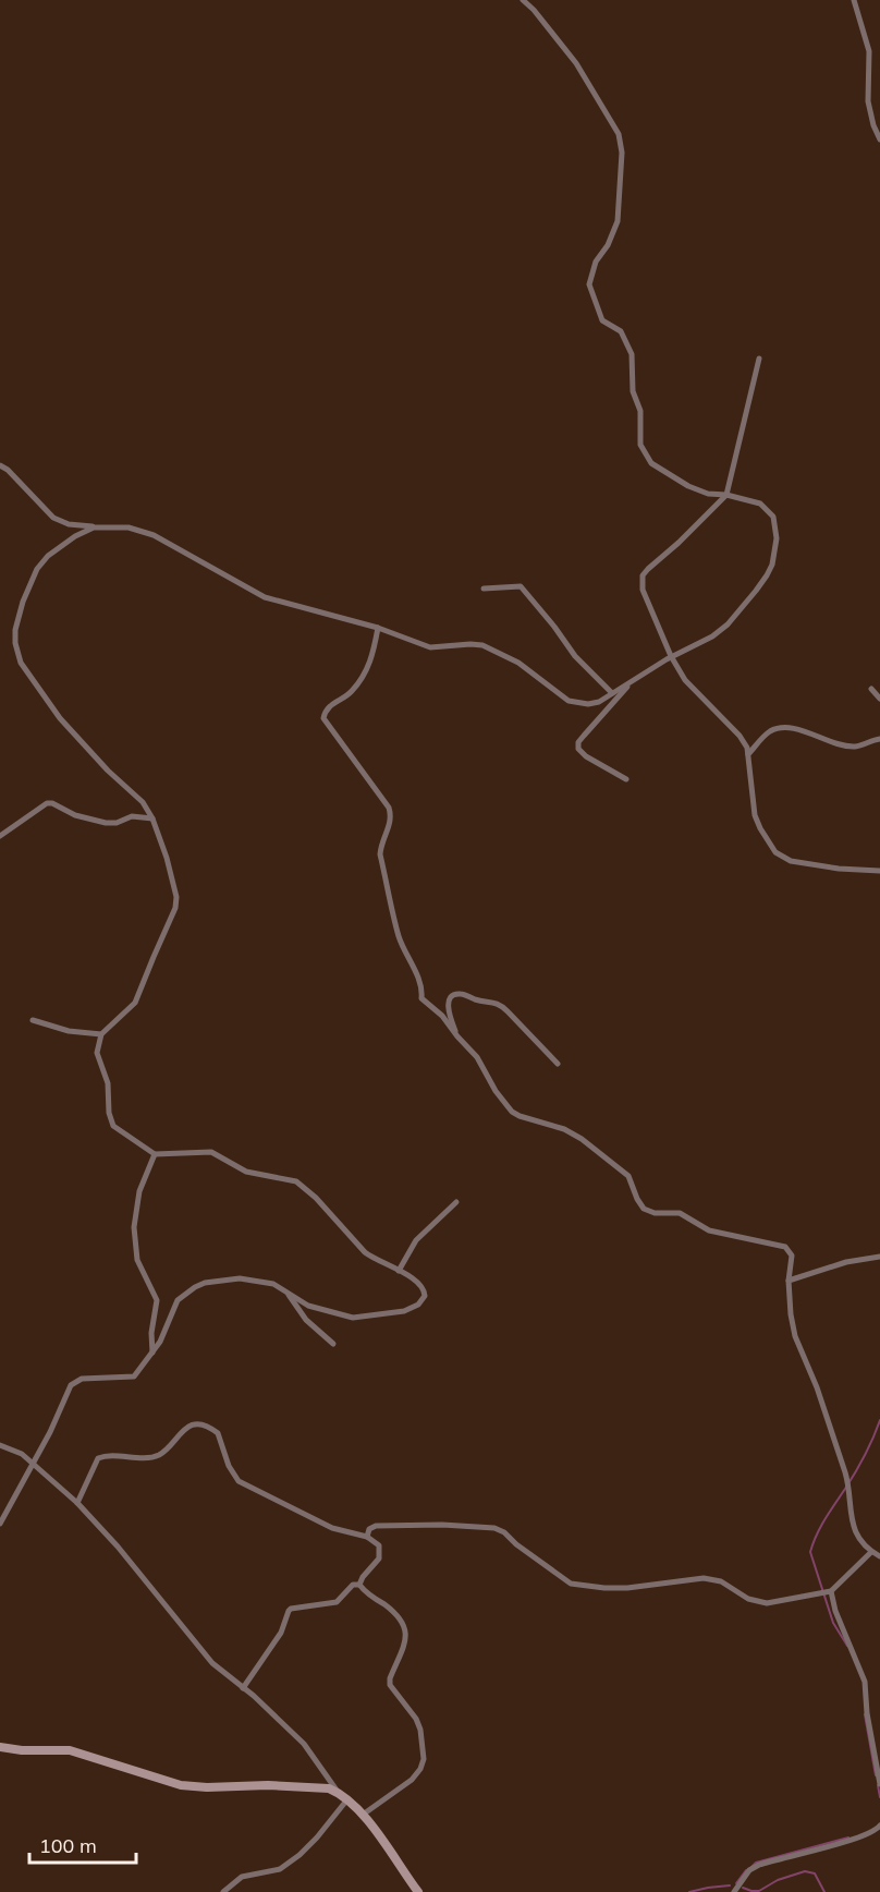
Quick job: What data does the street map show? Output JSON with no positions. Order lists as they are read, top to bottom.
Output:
{
  "scale_bar": "100 m"
}
